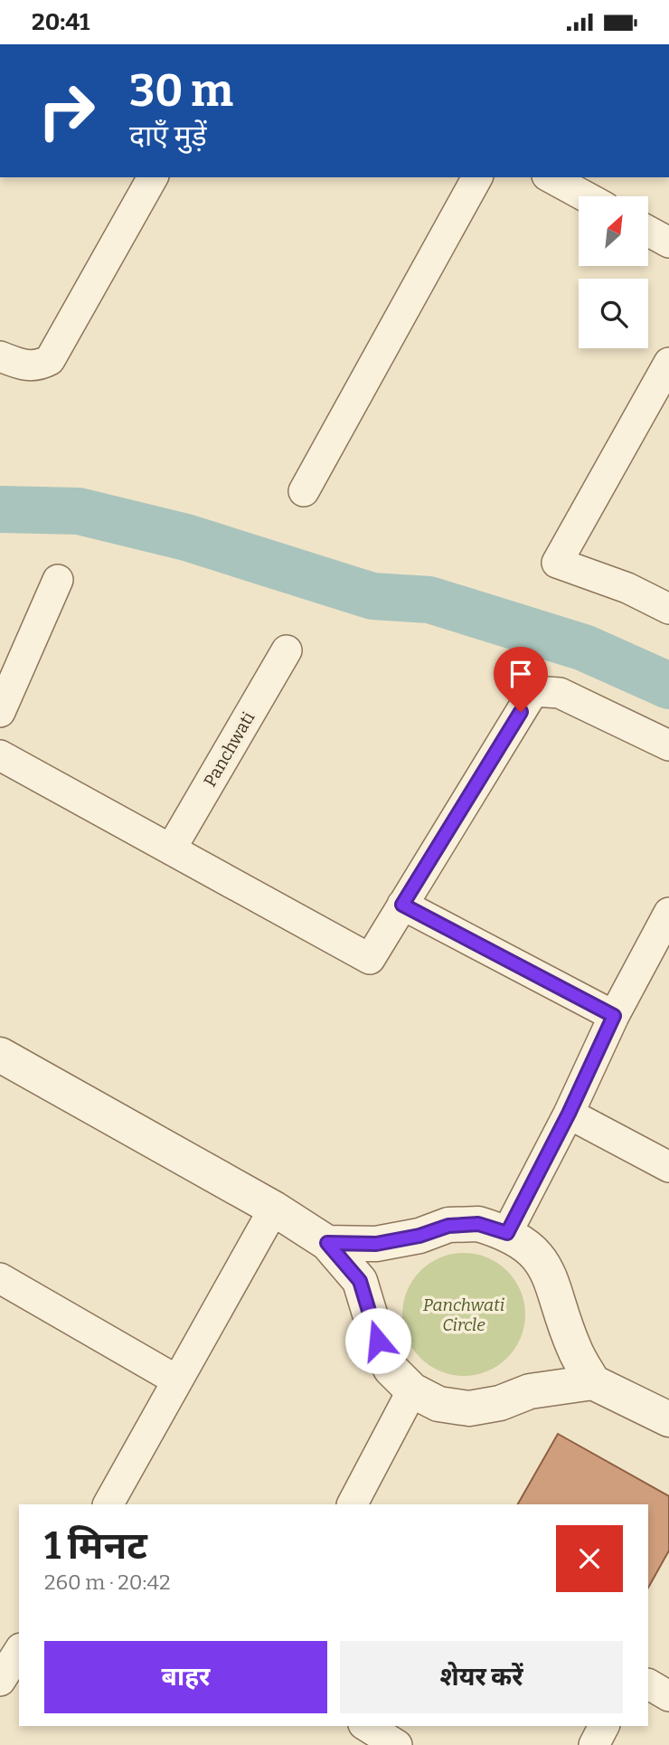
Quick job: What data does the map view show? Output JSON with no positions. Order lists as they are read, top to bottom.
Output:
{
  "streets": {
    "street": ["Panchwati"]
  },
  "parks": ["Panchwati Circle"],
  "north": "top right",
  "page": {
    "status": "20:41",
    "turn": ["30 m", "दाएँ मुड़ें"],
    "heading": ["1 मिनट", "260 m · 20:42"],
    "buttons": ["बाहर", "शेयर करें"]
  }
}
